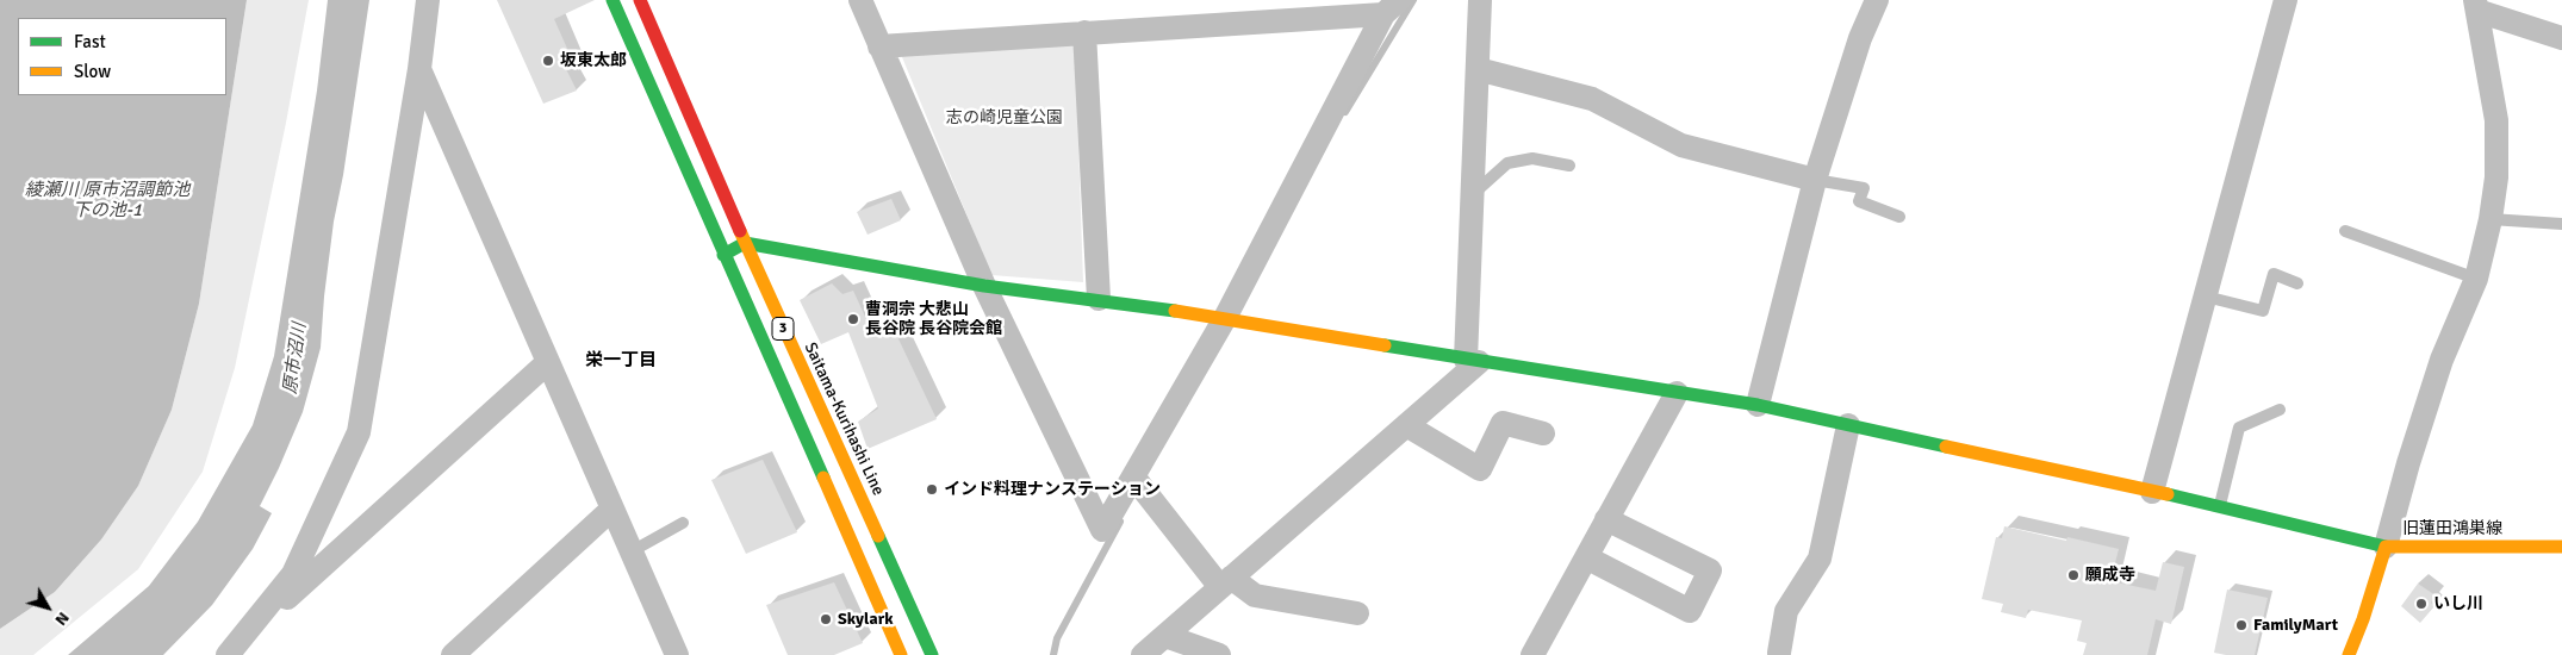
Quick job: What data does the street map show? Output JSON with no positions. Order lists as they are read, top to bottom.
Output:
{
  "streets": {
    "street": ["3", "Saitama-Kurihashi Line", "旧蓮田鴻巣線"]
  },
  "districts": ["栄一丁目"],
  "water": ["綾瀬川 原市沼調節池 下の池-1", "原市沼川"],
  "parks": ["志の崎児童公園"],
  "places": [
    "坂東太郎",
    "曹洞宗 大悲山 長谷院 長谷院会館",
    "インド料理ナンステーション",
    "願成寺",
    "いし川",
    "Skylark",
    "FamilyMart"
  ],
  "legend": ["Fast", "Slow"],
  "north": "bottom right"
}
